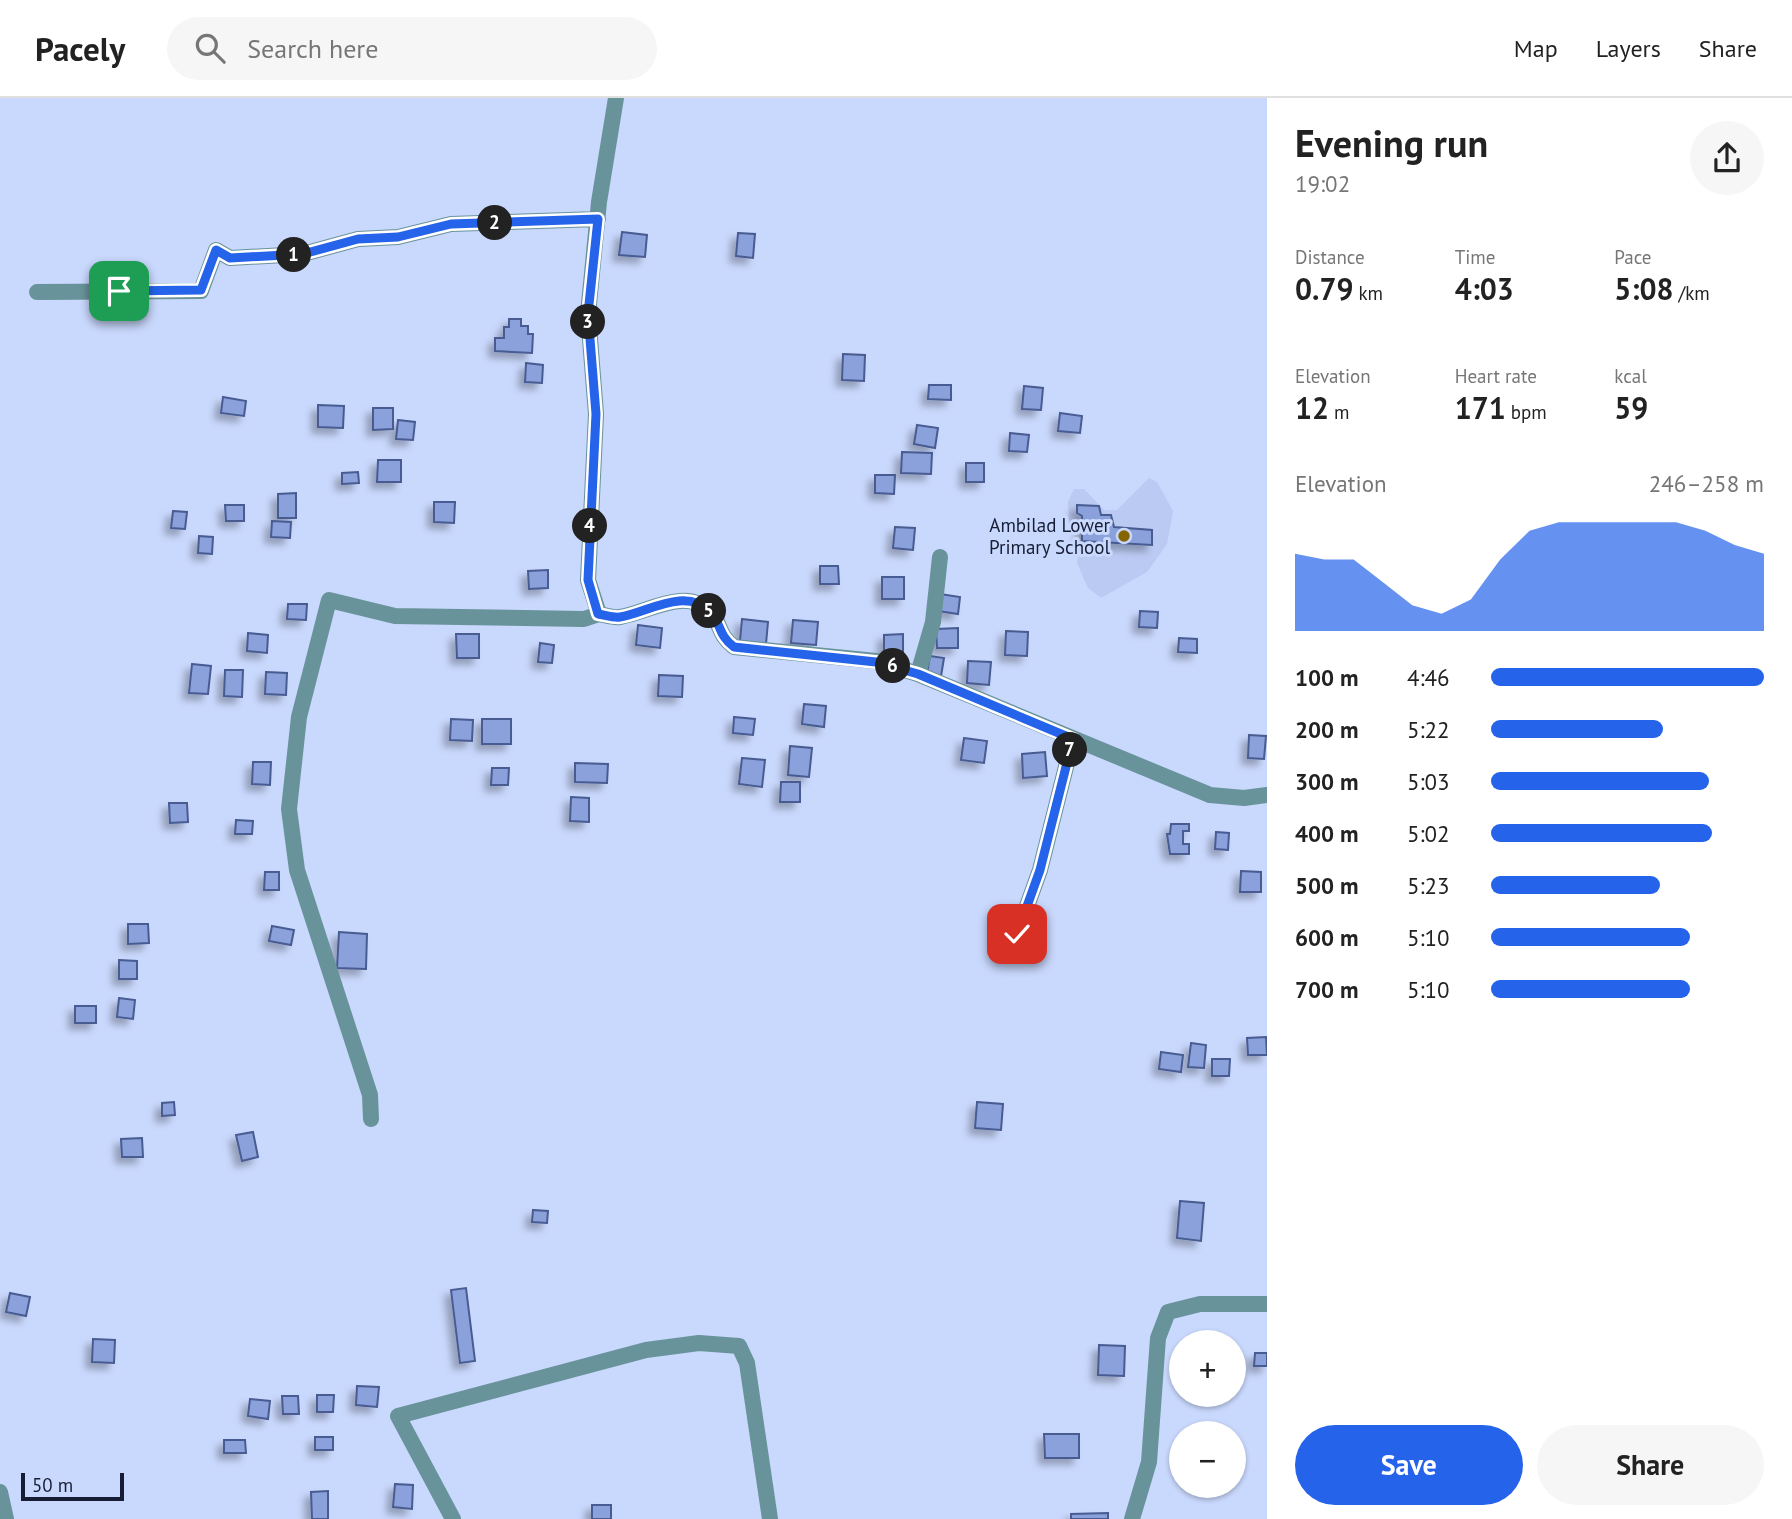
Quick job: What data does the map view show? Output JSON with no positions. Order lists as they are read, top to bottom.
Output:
{
  "places": ["Ambilad Lower Primary School"],
  "scale_bar": "50 m",
  "page": {
    "header": "Pacely",
    "search": "Search here",
    "nav": ["Map", "Layers", "Share"],
    "heading": ["Evening run", "19:02"],
    "pins": [
      "2",
      "1",
      "3",
      "4",
      "5",
      "6",
      "7"
    ],
    "stats": [
      ["Distance", "0.79 km"],
      ["Time", "4:03"],
      ["Pace", "5:08 /km"],
      ["Elevation", "12 m"],
      ["Heart rate", "171 bpm"],
      ["kcal", "59"]
    ],
    "chart": ["Elevation", "246–258 m"],
    "list": [
      {
        "name": "100 m",
        "note": "4:46"
      },
      {
        "name": "200 m",
        "note": "5:22"
      },
      {
        "name": "300 m",
        "note": "5:03"
      },
      {
        "name": "400 m",
        "note": "5:02"
      },
      {
        "name": "500 m",
        "note": "5:23"
      },
      {
        "name": "600 m",
        "note": "5:10"
      },
      {
        "name": "700 m",
        "note": "5:10"
      }
    ],
    "map_buttons": ["+", "−"],
    "buttons": ["Save", "Share"],
    "scale": "50 m"
  }
}
